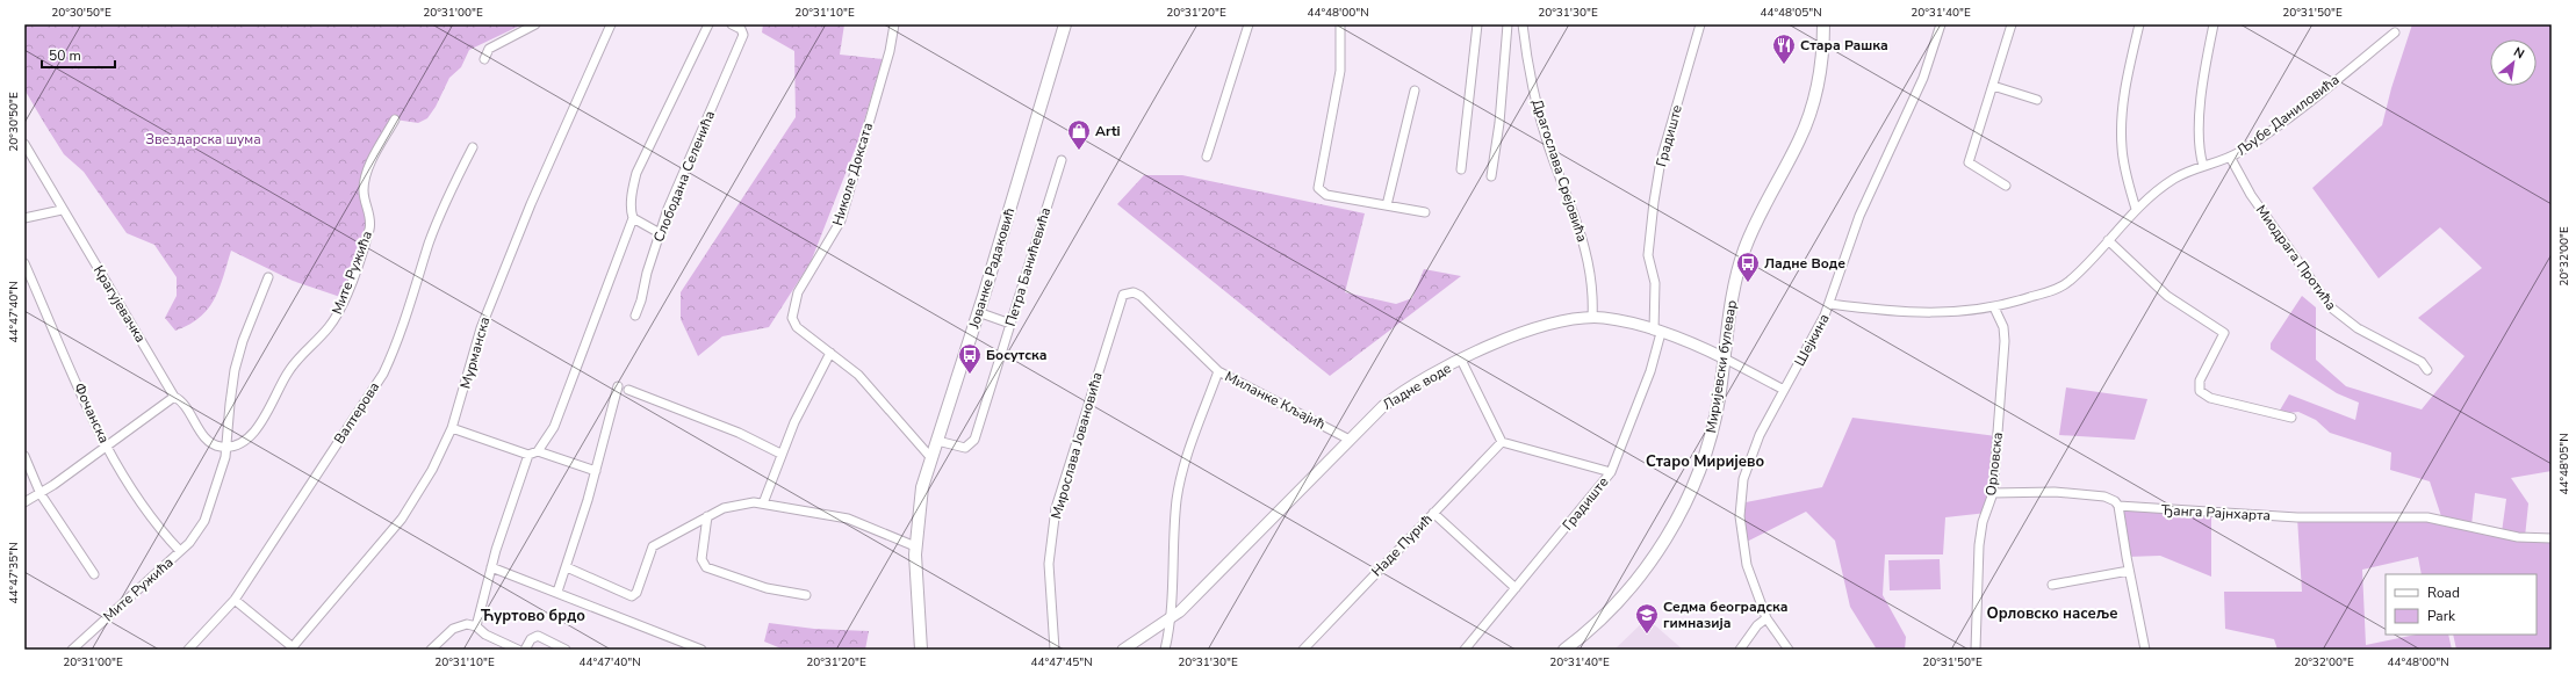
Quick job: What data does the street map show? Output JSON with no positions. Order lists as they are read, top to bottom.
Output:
{
  "streets": {
    "main road": ["Јованке Радаковић", "Миријевски булевар"],
    "street": [
      "Љубе Даниловића",
      "Градиште",
      "Драгослава Срејовића",
      "Николе Доксата",
      "Слободана Селенића",
      "Миодрага Протића",
      "Петра Банићевића",
      "Мите Ружића",
      "Крагујевачка",
      "Шејкина",
      "Мурманска",
      "Ладне воде",
      "Миланке Кљајић",
      "Фочанска",
      "Валтерова",
      "Мирослава Јовановића",
      "Орловска",
      "Ђанга Рајнхарта",
      "Наде Пурић"
    ]
  },
  "crossings": [
    ["Љубе Даниловића", "Миодрага Протића"],
    ["Љубе Даниловића", "Шејкина"],
    ["Љубе Даниловића", "Орловска"],
    ["Градиште", "Ладне воде"],
    ["Драгослава Срејовића", "Ладне воде"],
    ["Николе Доксата", "Јованке Радаковић"],
    ["Петра Банићевића", "Јованке Радаковић"],
    ["Мите Ружића", "Крагујевачка"],
    ["Мите Ружића", "Фочанска"],
    ["Шејкина", "Ладне воде"],
    ["Миријевски булевар", "Ладне воде"],
    ["Ладне воде", "Миланке Кљајић"],
    ["Миланке Кљајић", "Мирослава Јовановића"],
    ["Орловска", "Ђанга Рајнхарта"]
  ],
  "districts": ["Старо Миријево", "Орловско насеље", "Ћуртово брдо"],
  "parks": ["Звездарска шума"],
  "places": {
    "restaurant": ["Стара Рашка"],
    "shop": ["Arti"],
    "bus stop": ["Ладне Воде", "Босутска"],
    "school or university": ["Седма београдска гимназија"]
  },
  "legend": ["Road", "Park"],
  "scale_bar": "50 m",
  "north": "top right",
  "coordinates": [
    "20°30'50\"E",
    "20°31'00\"E",
    "20°31'10\"E",
    "20°31'20\"E",
    "44°48'00\"N",
    "20°31'30\"E",
    "44°48'05\"N",
    "20°31'40\"E",
    "20°31'50\"E",
    "20°32'00\"E",
    "44°47'40\"N",
    "44°47'35\"N",
    "44°47'45\"N"
  ]
}
